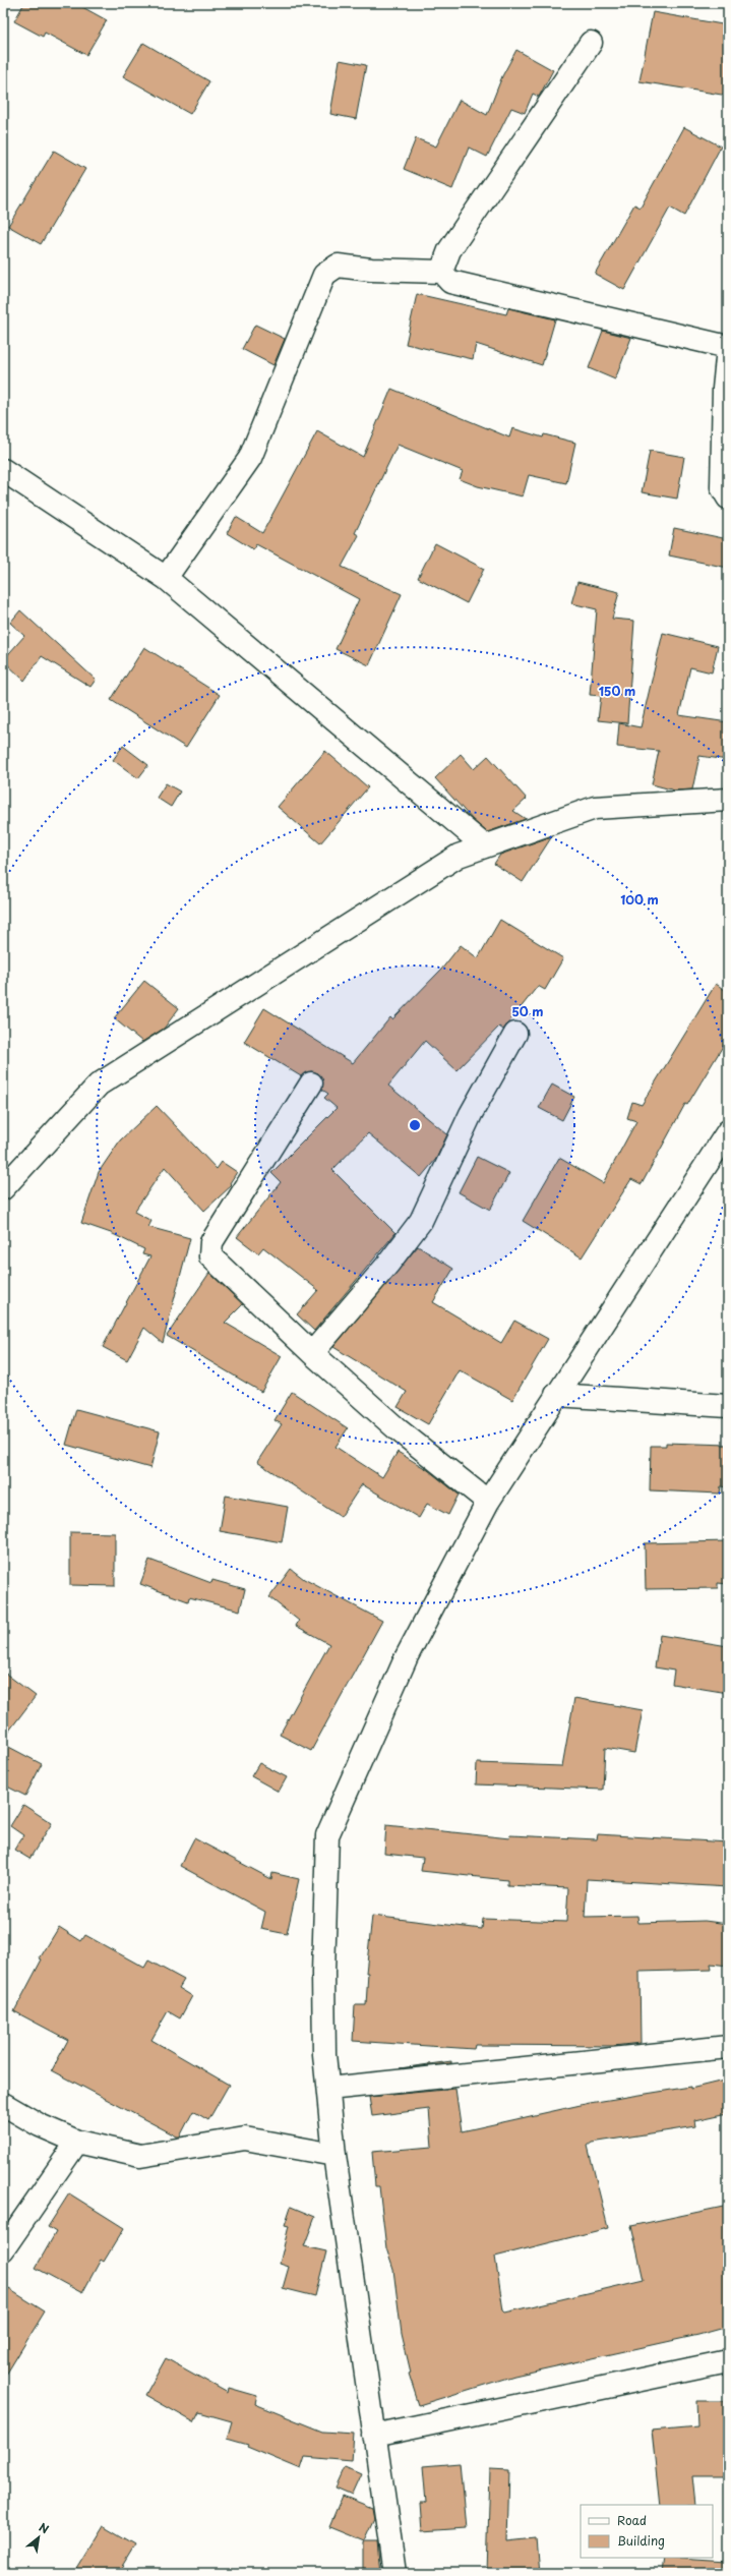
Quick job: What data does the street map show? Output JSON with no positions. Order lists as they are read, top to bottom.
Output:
{
  "legend": ["Road", "Building"],
  "north": "top right",
  "rings": ["150 m", "100 m", "50 m"]
}
